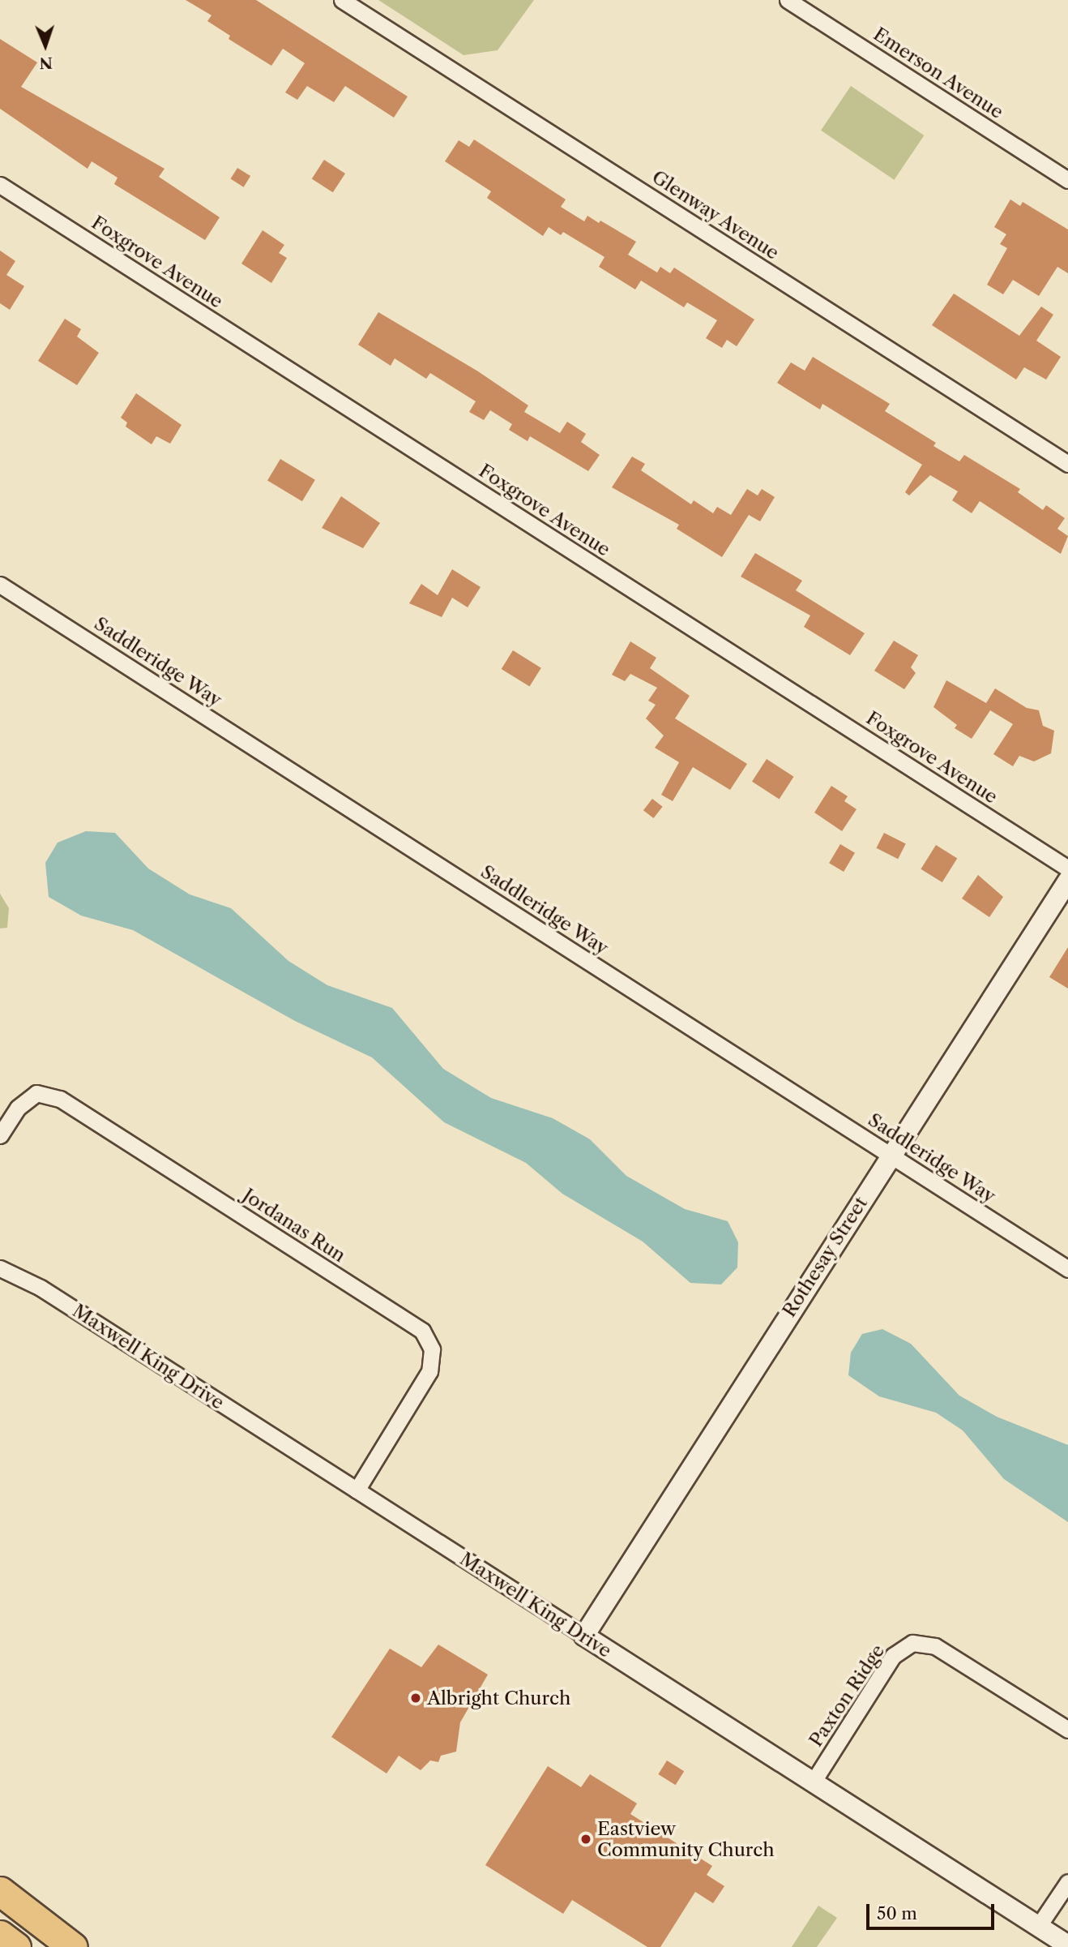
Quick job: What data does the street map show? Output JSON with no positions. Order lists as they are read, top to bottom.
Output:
{
  "streets": {
    "street": [
      "Emerson Avenue",
      "Glenway Avenue",
      "Foxgrove Avenue",
      "Saddleridge Way",
      "Jordanas Run",
      "Rothesay Street",
      "Maxwell King Drive",
      "Paxton Ridge"
    ]
  },
  "crossings": [
    ["Saddleridge Way", "Rothesay Street"],
    ["Jordanas Run", "Maxwell King Drive"],
    ["Rothesay Street", "Maxwell King Drive"],
    ["Maxwell King Drive", "Paxton Ridge"]
  ],
  "places": ["Albright Church", "Eastview Community Church"],
  "scale_bar": "50 m",
  "north": "bottom"
}
